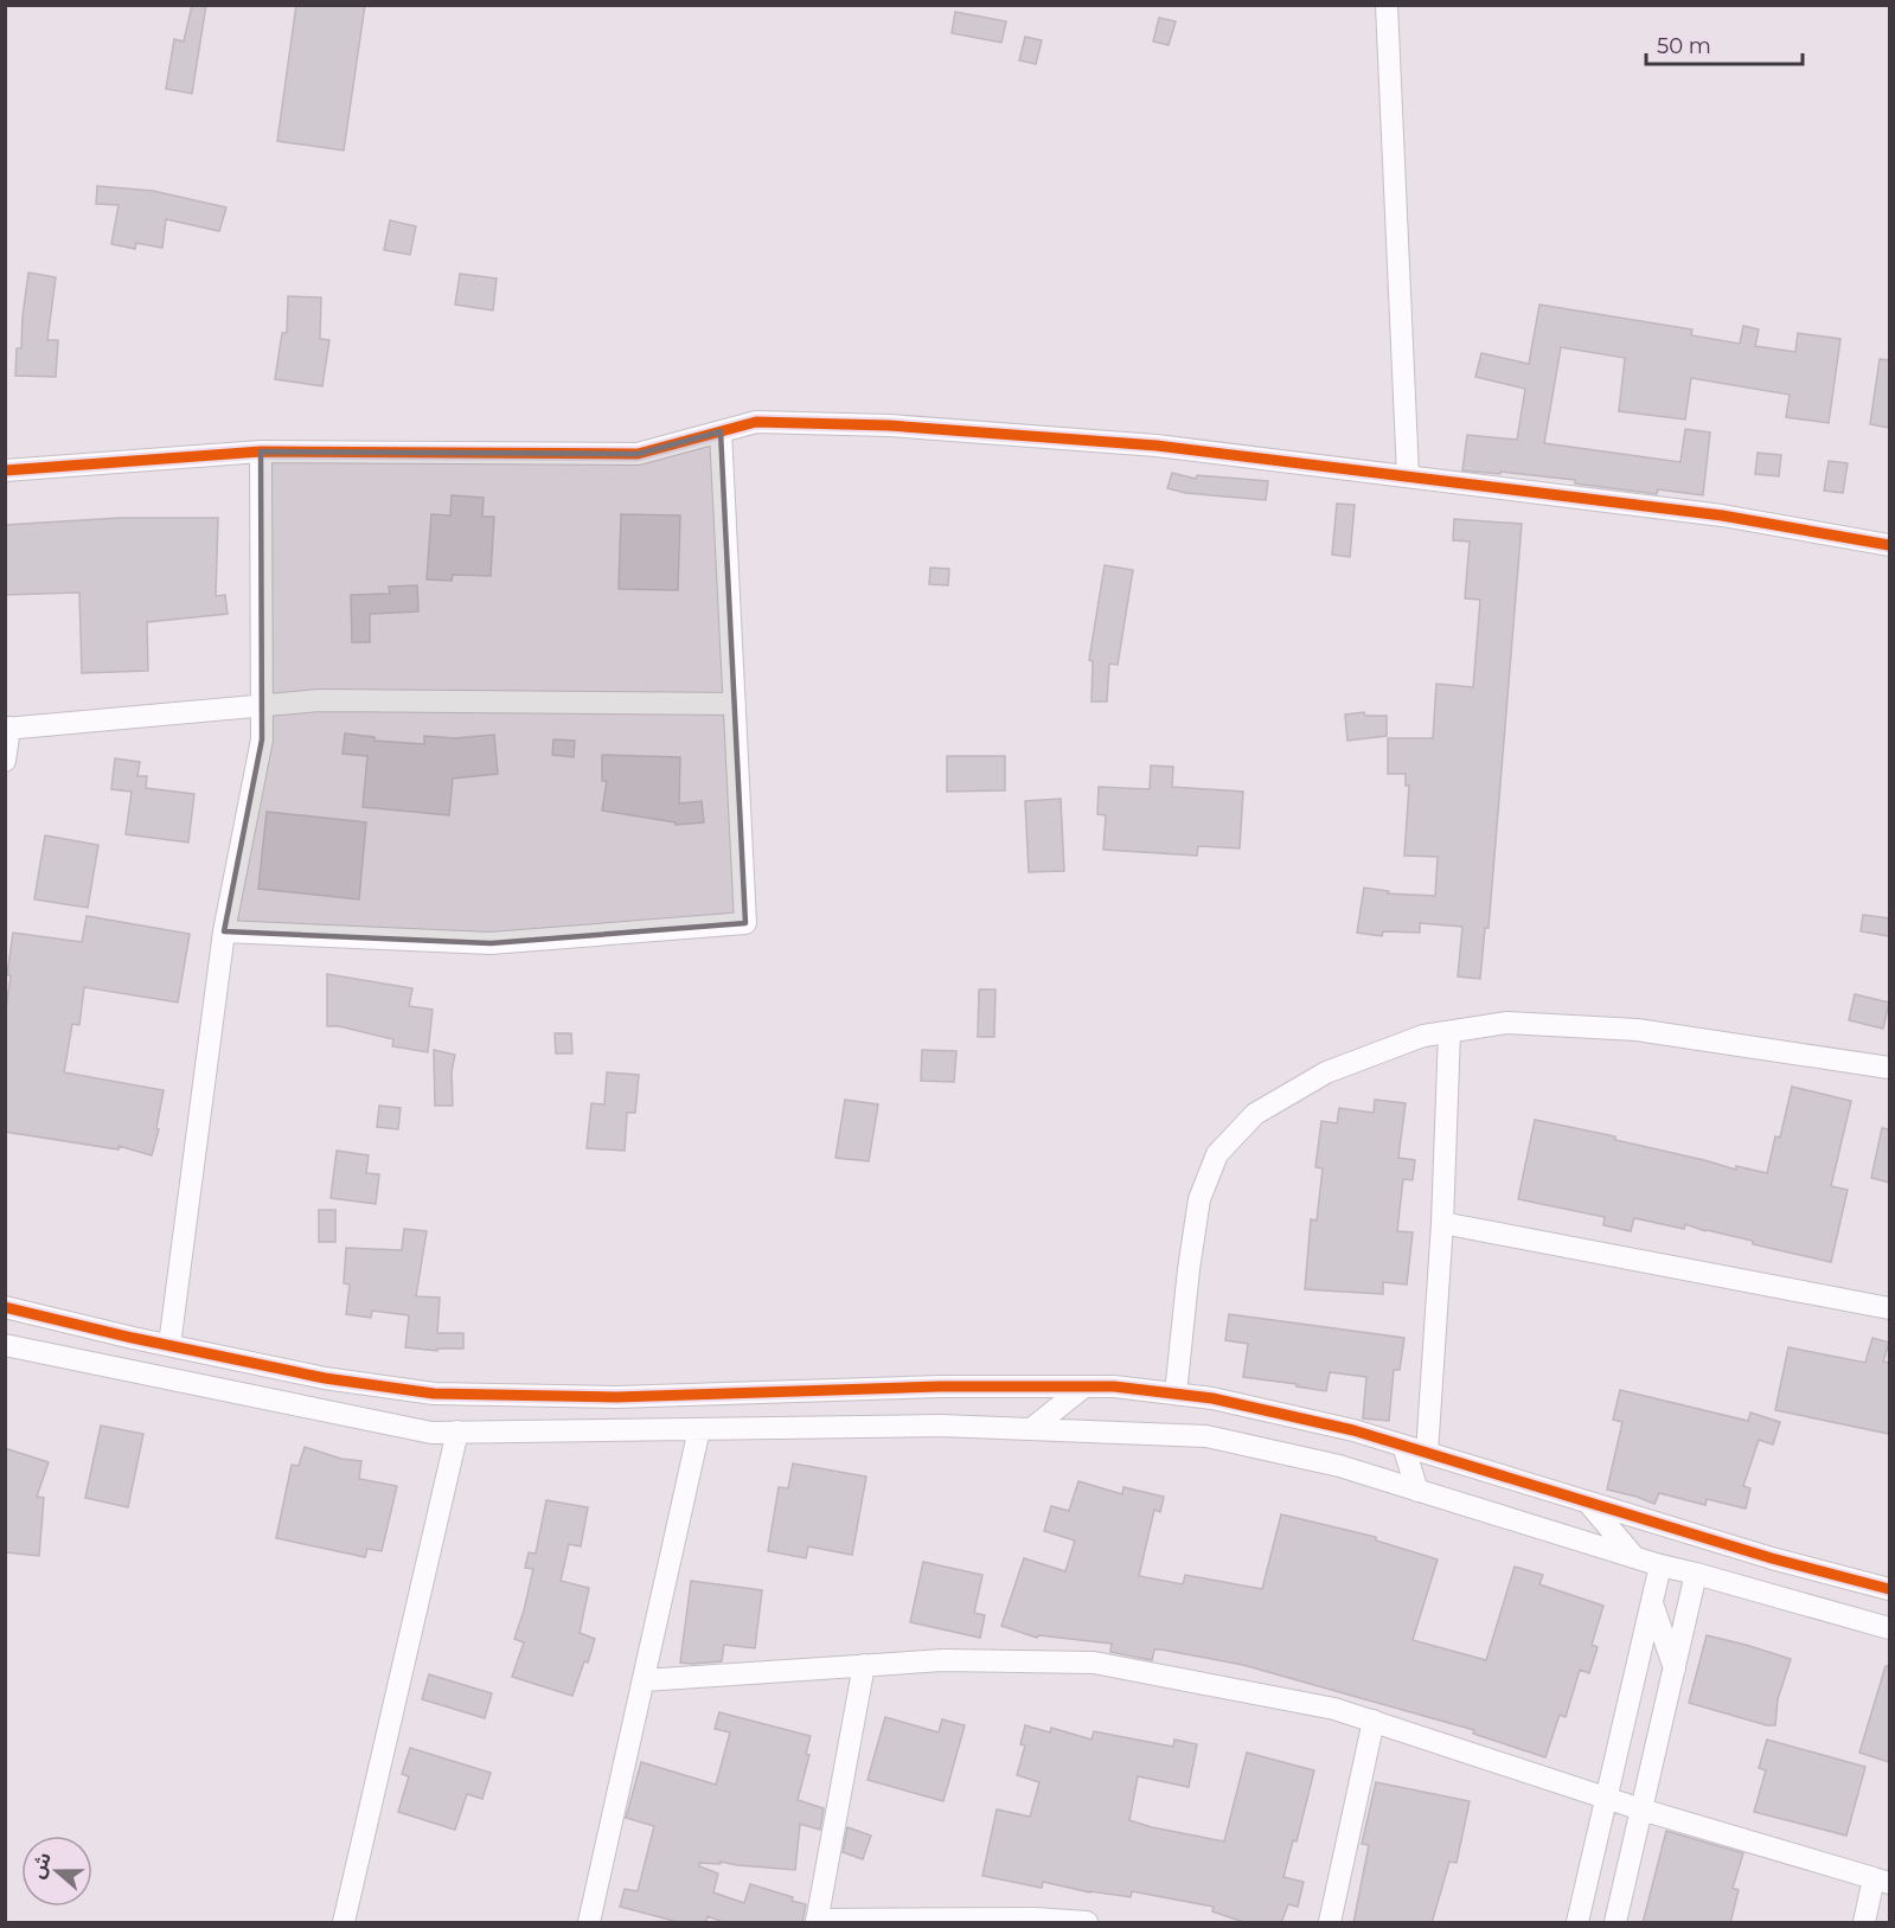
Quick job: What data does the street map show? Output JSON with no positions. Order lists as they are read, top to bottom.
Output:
{
  "scale_bar": "50 m",
  "north": "left"
}
